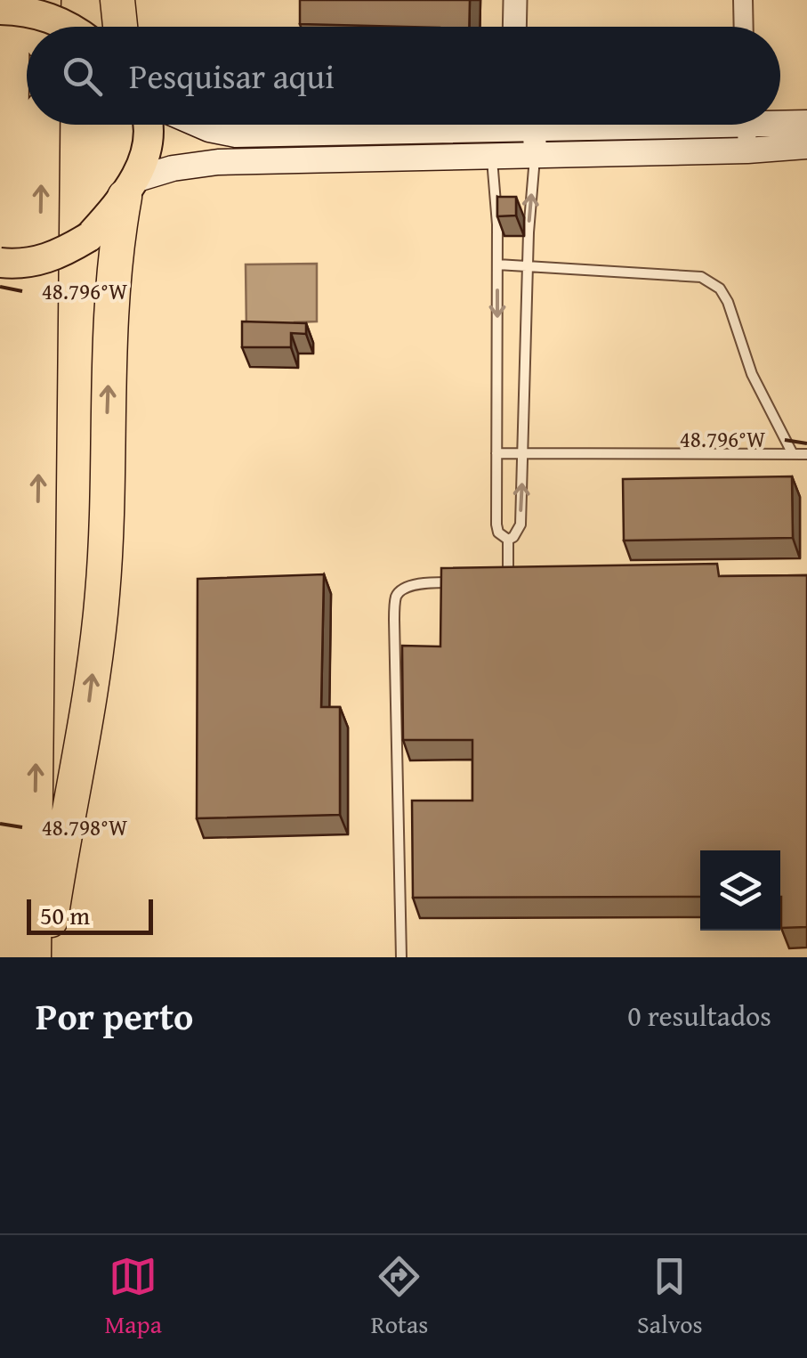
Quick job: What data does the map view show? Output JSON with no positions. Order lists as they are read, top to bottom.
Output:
{
  "scale_bar": "50 m",
  "page": {
    "search": "Pesquisar aqui",
    "scale": "50 m",
    "heading": ["Por perto", "0 resultados"],
    "nav": ["Mapa", "Rotas", "Salvos"]
  },
  "coordinates": ["48.796°W", "48.798°W"]
}
